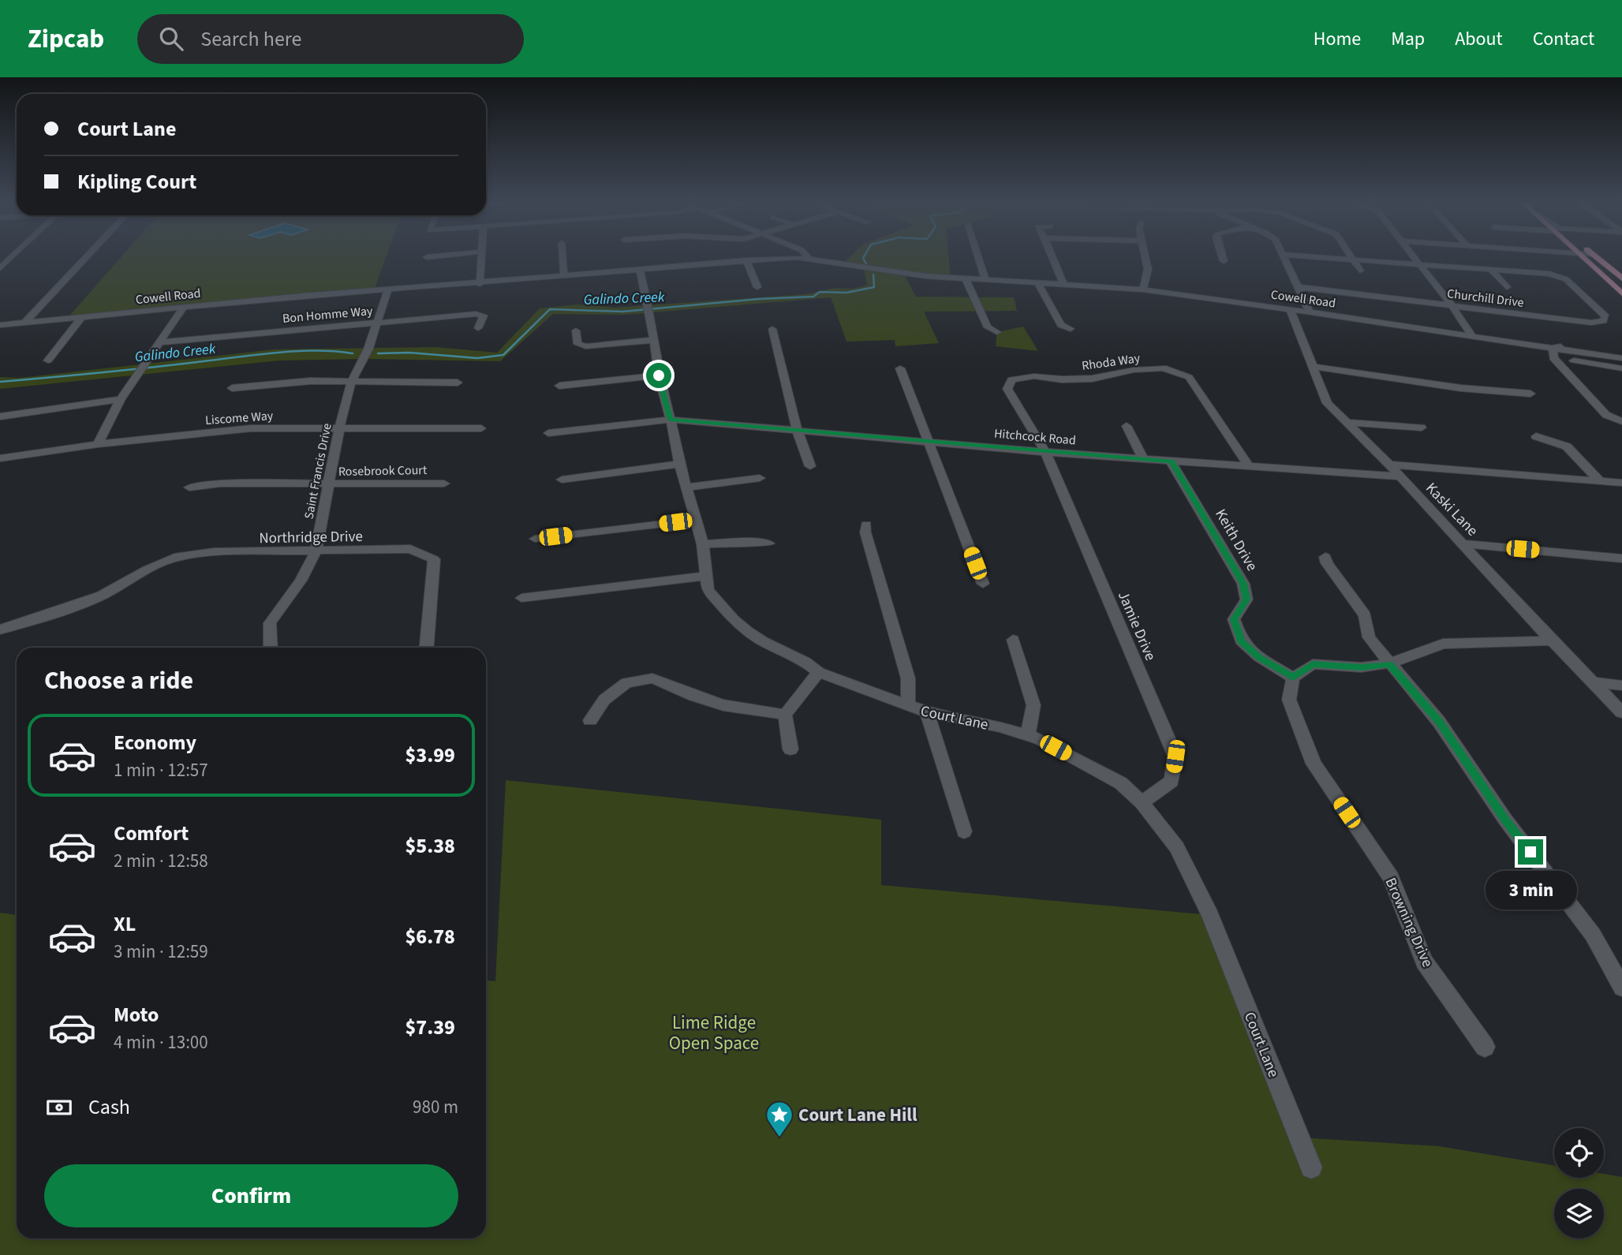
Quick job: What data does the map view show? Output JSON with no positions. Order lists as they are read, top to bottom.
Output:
{
  "streets": {
    "street": [
      "Cowell Road",
      "Churchill Drive",
      "Bon Homme Way",
      "Rhoda Way",
      "Liscome Way",
      "Hitchcock Road",
      "Rosebrook Court",
      "Saint Francis Drive",
      "Kaski Lane",
      "Northridge Drive",
      "Keith Drive",
      "Jamie Drive",
      "Court Lane",
      "Browning Drive"
    ]
  },
  "crossings": [
    ["Cowell Road", "Saint Francis Drive"],
    ["Cowell Road", "Kaski Lane"],
    ["Cowell Road", "Court Lane"],
    ["Bon Homme Way", "Saint Francis Drive"],
    ["Rhoda Way", "Hitchcock Road"],
    ["Rhoda Way", "Jamie Drive"],
    ["Liscome Way", "Saint Francis Drive"],
    ["Hitchcock Road", "Kaski Lane"],
    ["Hitchcock Road", "Keith Drive"],
    ["Hitchcock Road", "Jamie Drive"],
    ["Hitchcock Road", "Court Lane"],
    ["Rosebrook Court", "Saint Francis Drive"],
    ["Saint Francis Drive", "Northridge Drive"],
    ["Keith Drive", "Browning Drive"],
    ["Jamie Drive", "Court Lane"]
  ],
  "water": ["Galindo Creek"],
  "parks": ["Lime Ridge Open Space"],
  "places": {
    "place": ["Court Lane Hill"]
  },
  "page": {
    "header": "Zipcab",
    "search": "Search here",
    "nav": [
      "Home",
      "Map",
      "About",
      "Contact"
    ],
    "banner": ["Court Lane", "Kipling Court"],
    "heading": "Choose a ride",
    "list": [
      {
        "name": "Economy",
        "note": "1 min · 12:57",
        "value": "$3.99"
      },
      {
        "name": "Comfort",
        "note": "2 min · 12:58",
        "value": "$5.38"
      },
      {
        "name": "XL",
        "note": "3 min · 12:59",
        "value": "$6.78"
      },
      {
        "name": "Moto",
        "note": "4 min · 13:00",
        "value": "$7.39"
      }
    ],
    "bubble": "3 min",
    "pay": ["Cash", "980 m"],
    "buttons": "Confirm"
  }
}
